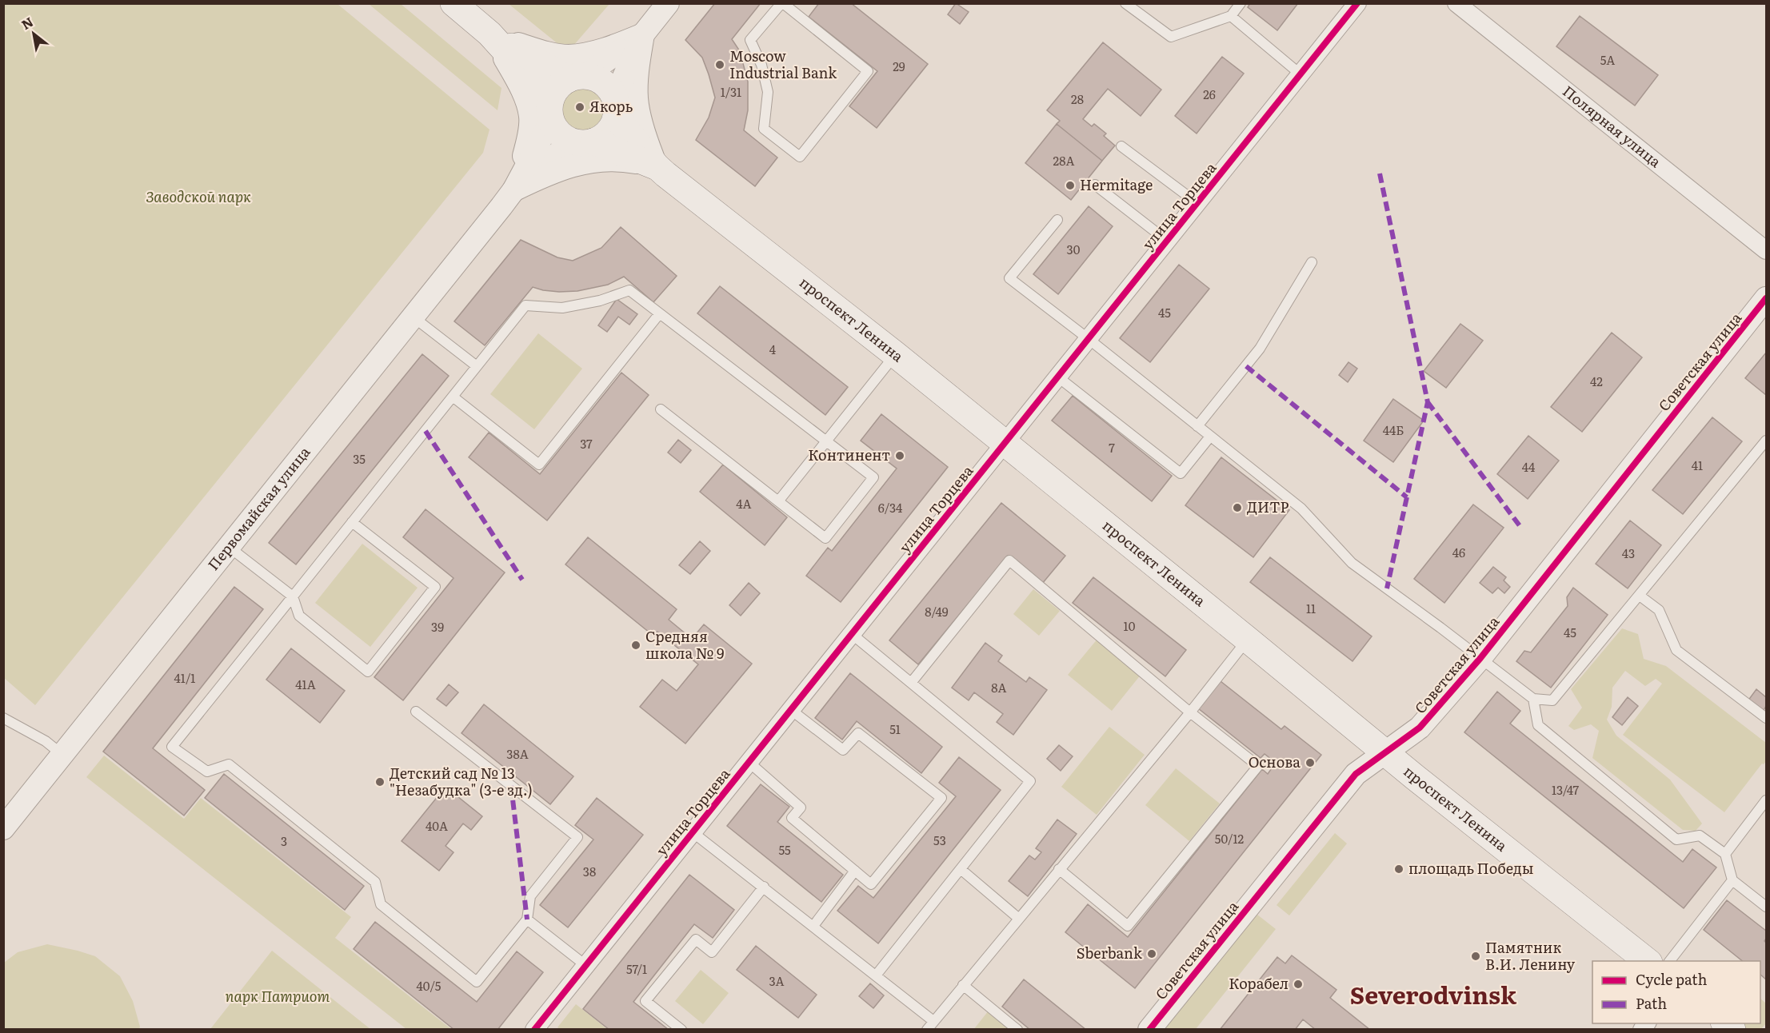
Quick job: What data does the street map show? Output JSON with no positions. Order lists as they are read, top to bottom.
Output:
{
  "streets": {
    "main road": ["проспект Ленина"],
    "street": [
      "Полярная улица",
      "улица Торцева",
      "Советская улица",
      "Первомайская улица"
    ]
  },
  "crossings": [
    ["улица Торцева", "проспект Ленина"],
    ["проспект Ленина", "Советская улица"]
  ],
  "districts": ["Severodvinsk"],
  "parks": ["Заводской парк", "парк Патриот"],
  "places": [
    "Moscow Industrial Bank",
    "Якорь",
    "Hermitage",
    "Континент",
    "ДИТР",
    "Средняя школа № 9",
    "Основа",
    "Детский сад № 13 \"Незабудка\" (3-е зд.)",
    "площадь Победы",
    "Sberbank",
    "Памятник В.И. Ленину",
    "Корабел"
  ],
  "house_numbers": [
    "5А",
    "29",
    "1/31",
    "26",
    "28",
    "28А",
    "30",
    "45",
    "4",
    "42",
    "44Б",
    "37",
    "7",
    "35",
    "41",
    "44",
    "4А",
    "6/34",
    "46",
    "43",
    "11",
    "8/49",
    "10",
    "39",
    "45",
    "41/1",
    "41А",
    "8А",
    "51",
    "38А",
    "13/47",
    "40А",
    "50/12",
    "53",
    "3",
    "55",
    "38",
    "57/1",
    "3А",
    "40/5"
  ],
  "legend": ["Cycle path", "Path"],
  "north": "top left"
}
